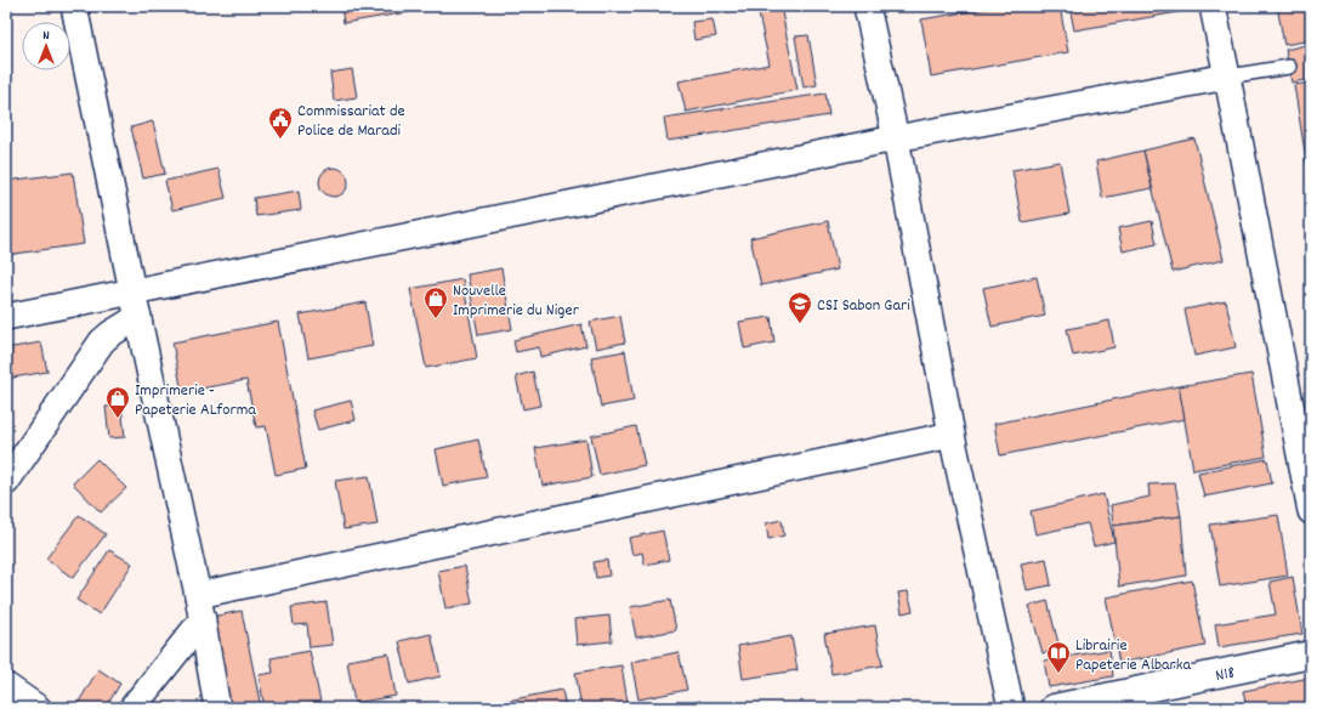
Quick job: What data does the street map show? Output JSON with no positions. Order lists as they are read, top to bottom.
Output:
{
  "streets": {
    "main road": ["N18"]
  },
  "places": {
    "public building": ["Commissariat de Police de Maradi"],
    "shop": ["Nouvelle Imprimerie du Niger", "Imprimerie - Papeterie ALforma"],
    "school or university": ["CSI Sabon Gari"],
    "library": ["Librairie Papeterie Albarka"]
  },
  "north": "top"
}
